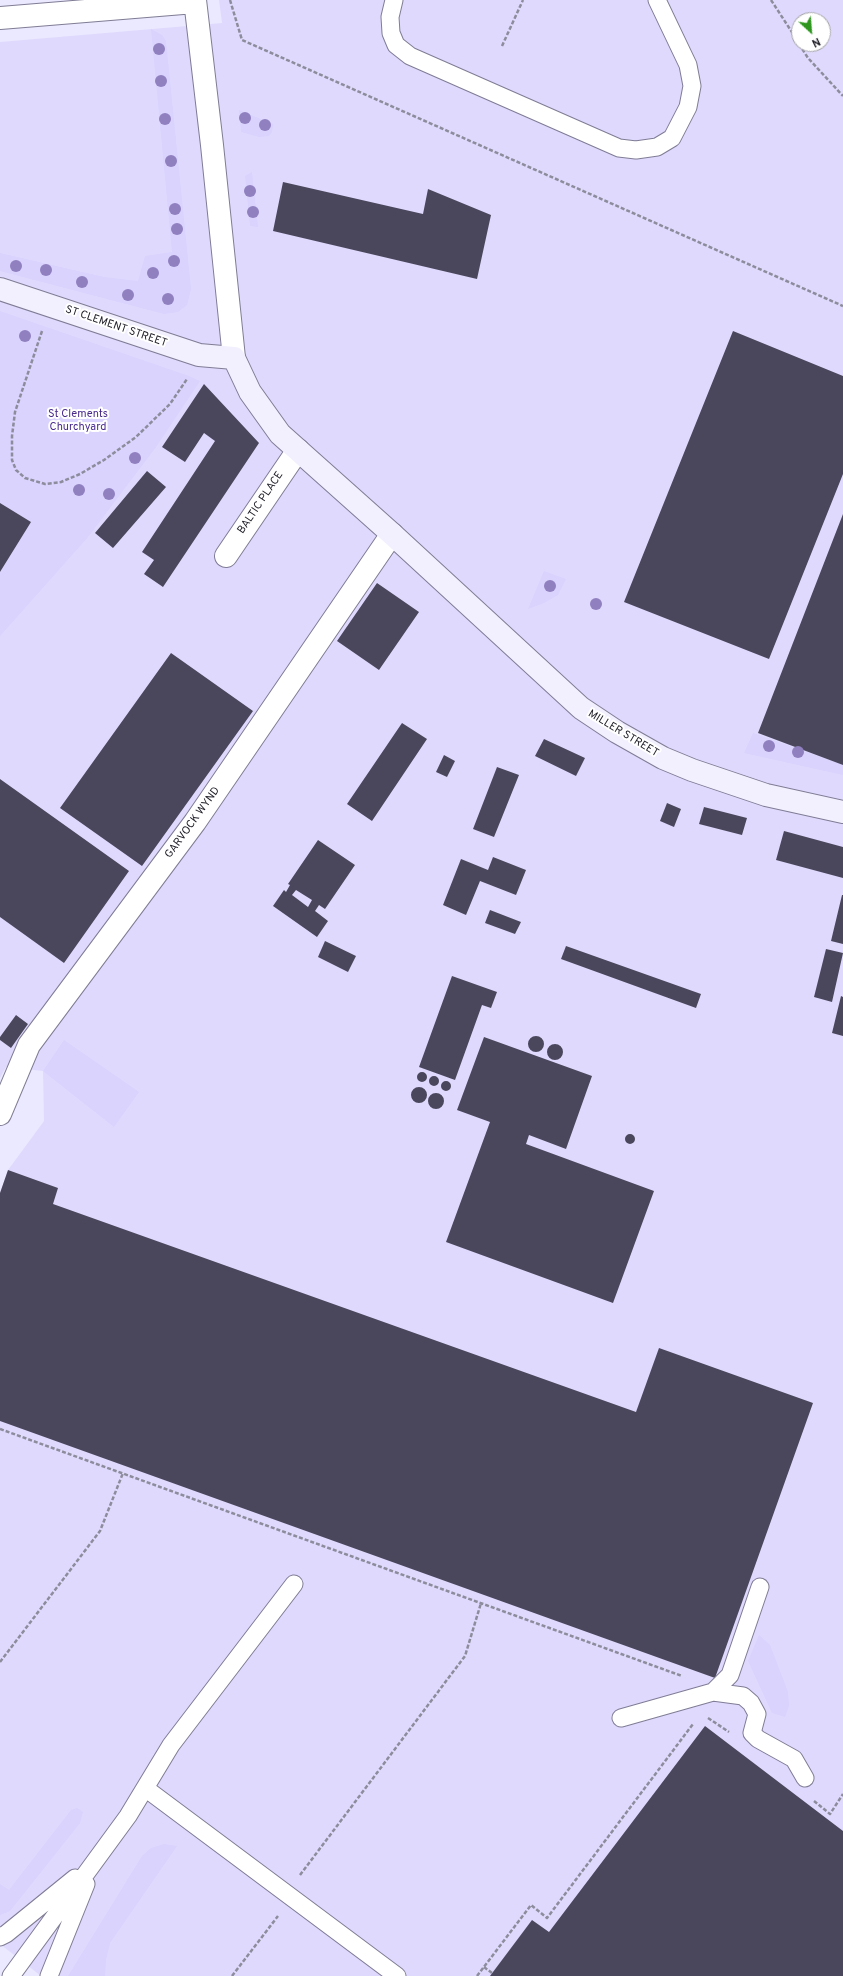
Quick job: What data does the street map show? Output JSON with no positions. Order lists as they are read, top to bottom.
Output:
{
  "streets": {
    "street": [
      "ST CLEMENT STREET",
      "BALTIC PLACE",
      "MILLER STREET",
      "GARVOCK WYND"
    ]
  },
  "crossings": [
    ["ST CLEMENT STREET", "MILLER STREET"],
    ["BALTIC PLACE", "MILLER STREET"],
    ["MILLER STREET", "GARVOCK WYND"]
  ],
  "parks": ["St Clements Churchyard"],
  "north": "bottom right"
}
